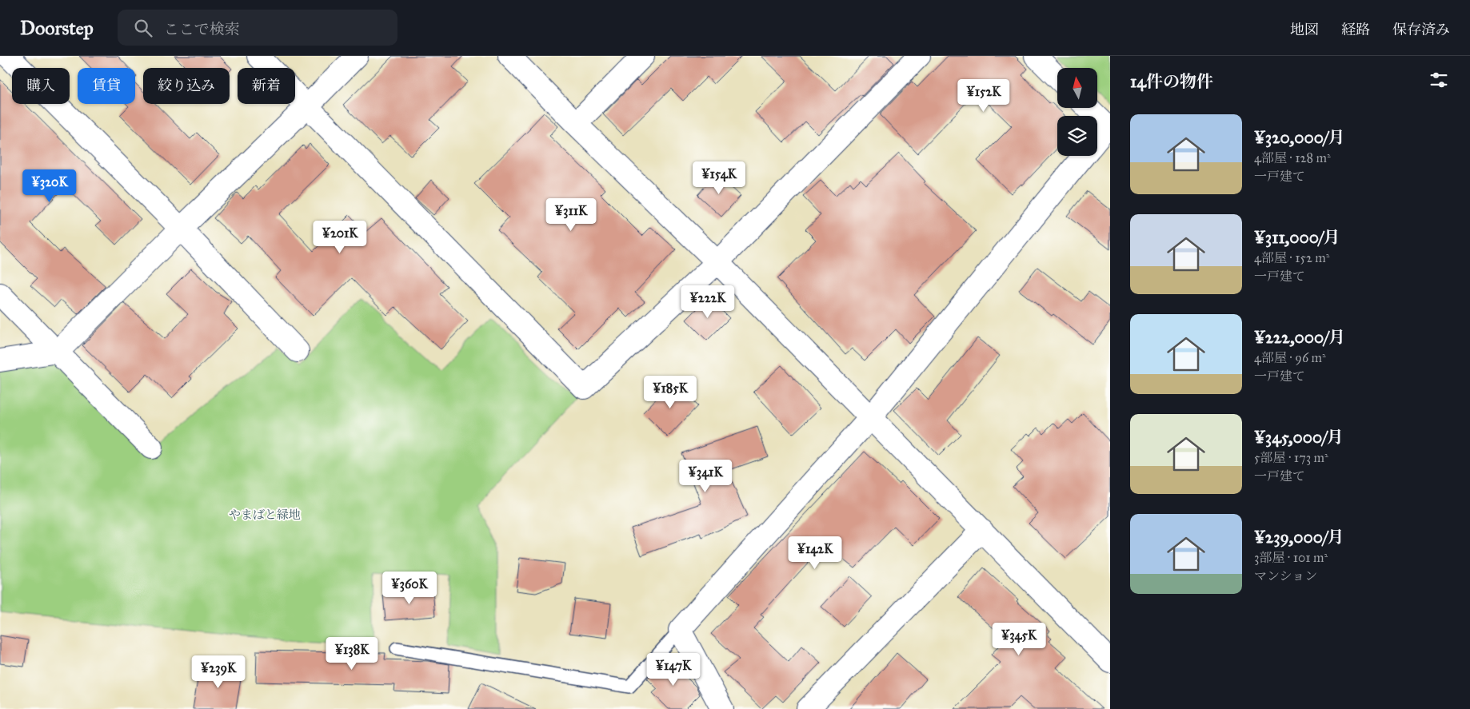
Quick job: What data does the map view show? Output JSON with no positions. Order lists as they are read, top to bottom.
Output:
{
  "parks": ["やまばと緑地"],
  "north": "top",
  "page": {
    "header": "Doorstep",
    "search": "ここで検索",
    "nav": ["地図", "経路", "保存済み"],
    "heading": "14件の物件",
    "chip": [
      "購入",
      "賃貸",
      "絞り込み",
      "新着"
    ],
    "price": [
      "¥152K",
      "¥154K",
      "¥320K",
      "¥311K",
      "¥201K",
      "¥222K",
      "¥185K",
      "¥341K",
      "¥142K",
      "¥360K",
      "¥345K",
      "¥138K",
      "¥147K",
      "¥239K"
    ],
    "list": [
      {
        "name": "¥320,000/月",
        "note": "4部屋 · 128 m² · 一戸建て"
      },
      {
        "name": "¥311,000/月",
        "note": "4部屋 · 152 m² · 一戸建て"
      },
      {
        "name": "¥222,000/月",
        "note": "4部屋 · 96 m² · 一戸建て"
      },
      {
        "name": "¥345,000/月",
        "note": "5部屋 · 173 m² · 一戸建て"
      },
      {
        "name": "¥239,000/月",
        "note": "3部屋 · 101 m² · マンション"
      }
    ]
  }
}
